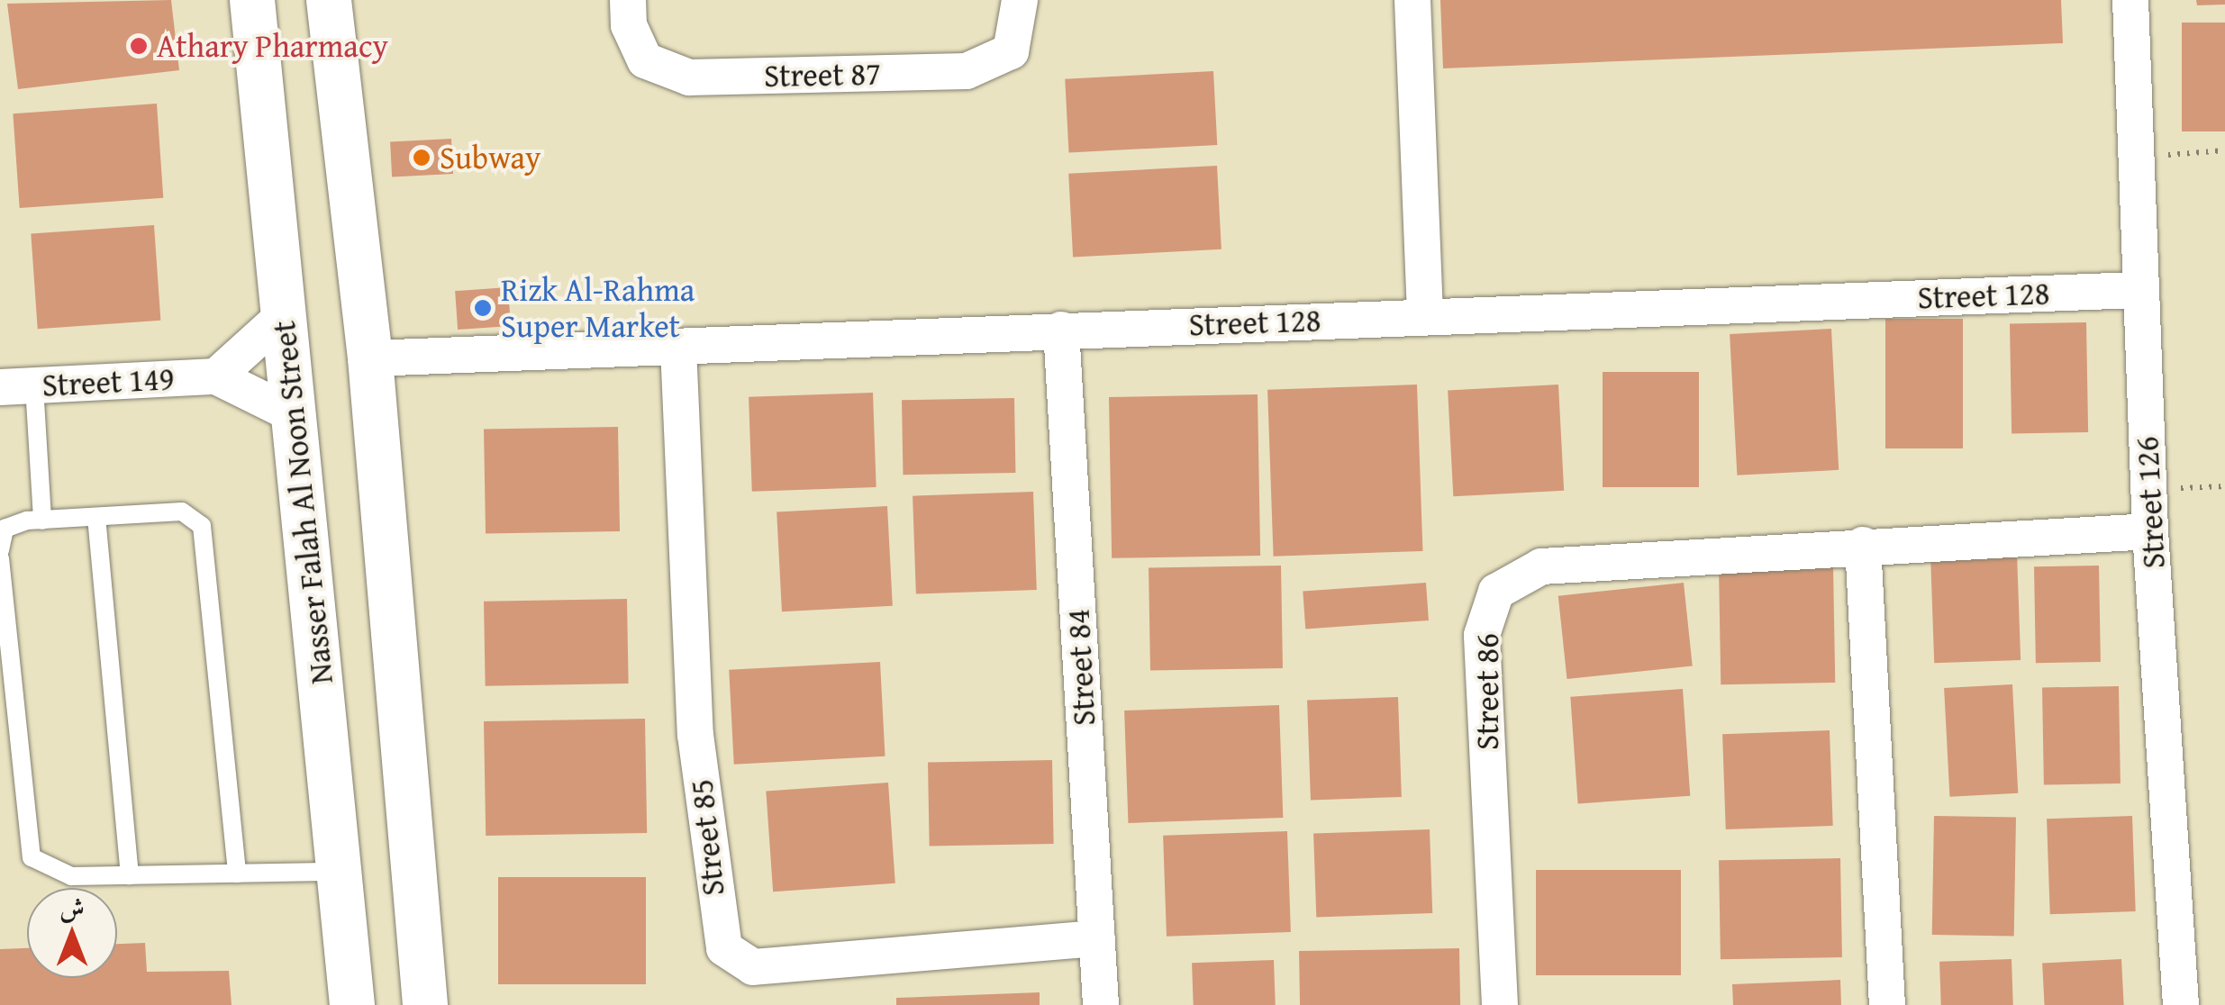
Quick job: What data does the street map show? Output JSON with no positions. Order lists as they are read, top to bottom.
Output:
{
  "streets": {
    "street": [
      "Street 87",
      "Street 128",
      "Street 149",
      "Nasser Falah Al Noon Street",
      "Street 126",
      "Street 84",
      "Street 86",
      "Street 85"
    ]
  },
  "crossings": [
    ["Street 128", "Street 126"],
    ["Street 128", "Street 84"],
    ["Street 128", "Street 85"],
    ["Street 149", "Nasser Falah Al Noon Street"],
    ["Street 126", "Street 86"],
    ["Street 84", "Street 85"]
  ],
  "places": ["Athary Pharmacy", "Subway", "Rizk Al-Rahma Super Market"],
  "north": "top"
}
